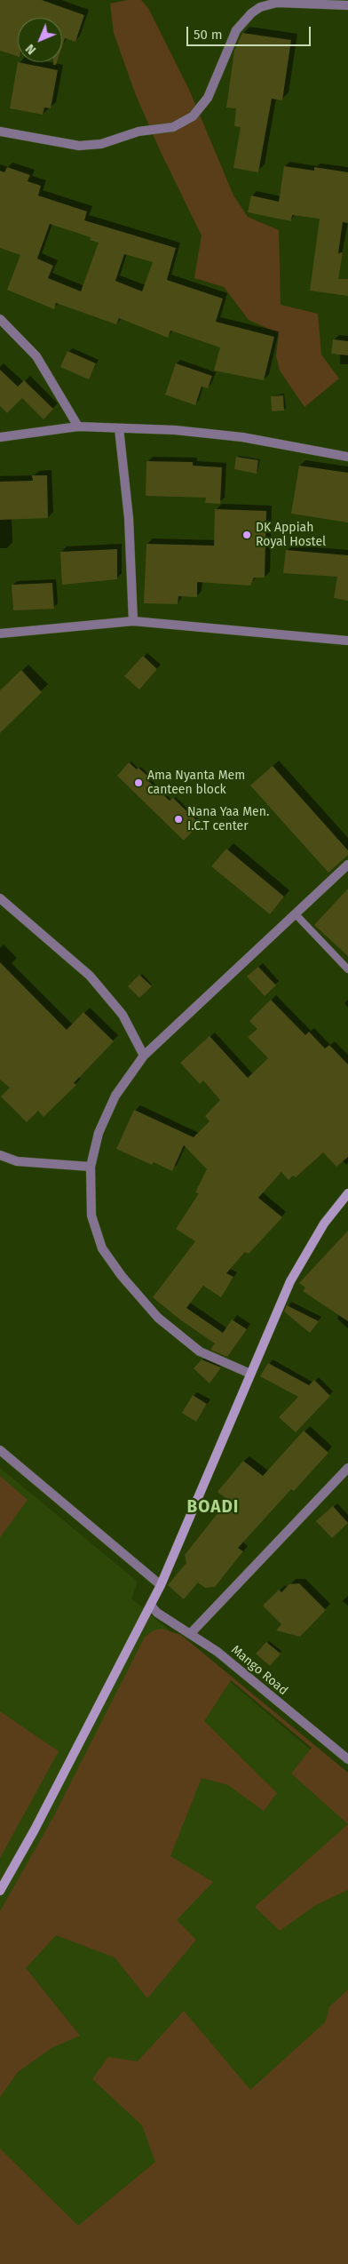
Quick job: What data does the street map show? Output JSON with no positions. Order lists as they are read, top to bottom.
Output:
{
  "streets": {
    "street": ["Mango Road"]
  },
  "districts": ["BOADI"],
  "places": ["DK Appiah Royal Hostel", "Ama Nyanta Mem canteen block", "Nana Yaa Men. I.C.T center"],
  "scale_bar": "50 m",
  "north": "bottom left"
}
